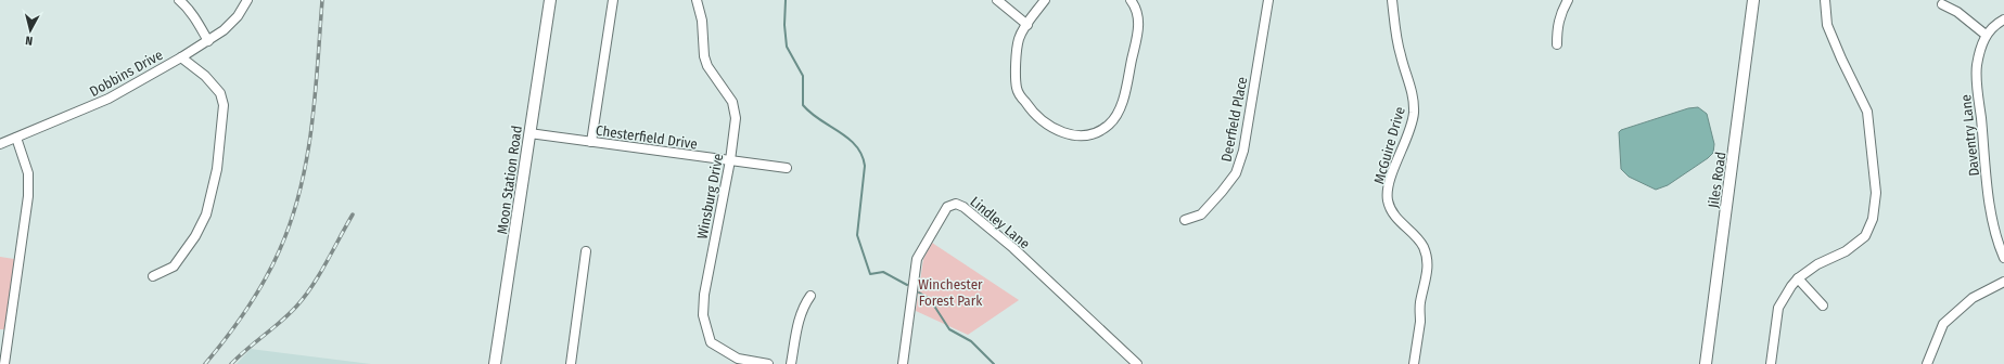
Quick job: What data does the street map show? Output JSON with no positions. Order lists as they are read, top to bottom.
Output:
{
  "streets": {
    "street": [
      "Dobbins Drive",
      "Deerfield Place",
      "Daventry Lane",
      "Chesterfield Drive",
      "McGuire Drive",
      "Moon Station Road",
      "Jiles Road",
      "Winsburg Drive",
      "Lindley Lane"
    ]
  },
  "crossings": [
    ["Chesterfield Drive", "Moon Station Road"],
    ["Chesterfield Drive", "Winsburg Drive"]
  ],
  "parks": ["Winchester Forest Park"],
  "north": "bottom"
}
